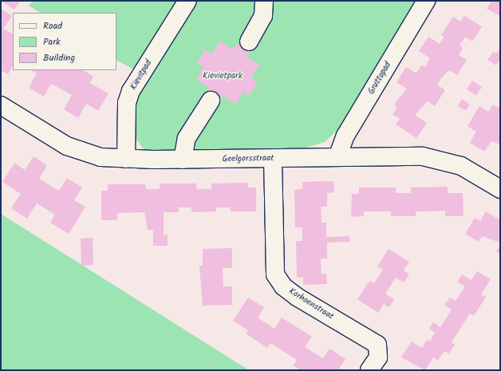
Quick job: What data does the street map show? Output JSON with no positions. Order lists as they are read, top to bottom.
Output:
{
  "streets": {
    "street": [
      "Kievitpad",
      "Gruttopad",
      "Geelgorsstraat",
      "Korhoenstraat"
    ]
  },
  "crossings": [
    ["Kievitpad", "Geelgorsstraat"],
    ["Gruttopad", "Geelgorsstraat"],
    ["Geelgorsstraat", "Korhoenstraat"]
  ],
  "parks": ["Kievietpark"],
  "legend": ["Road", "Park", "Building"]
}
